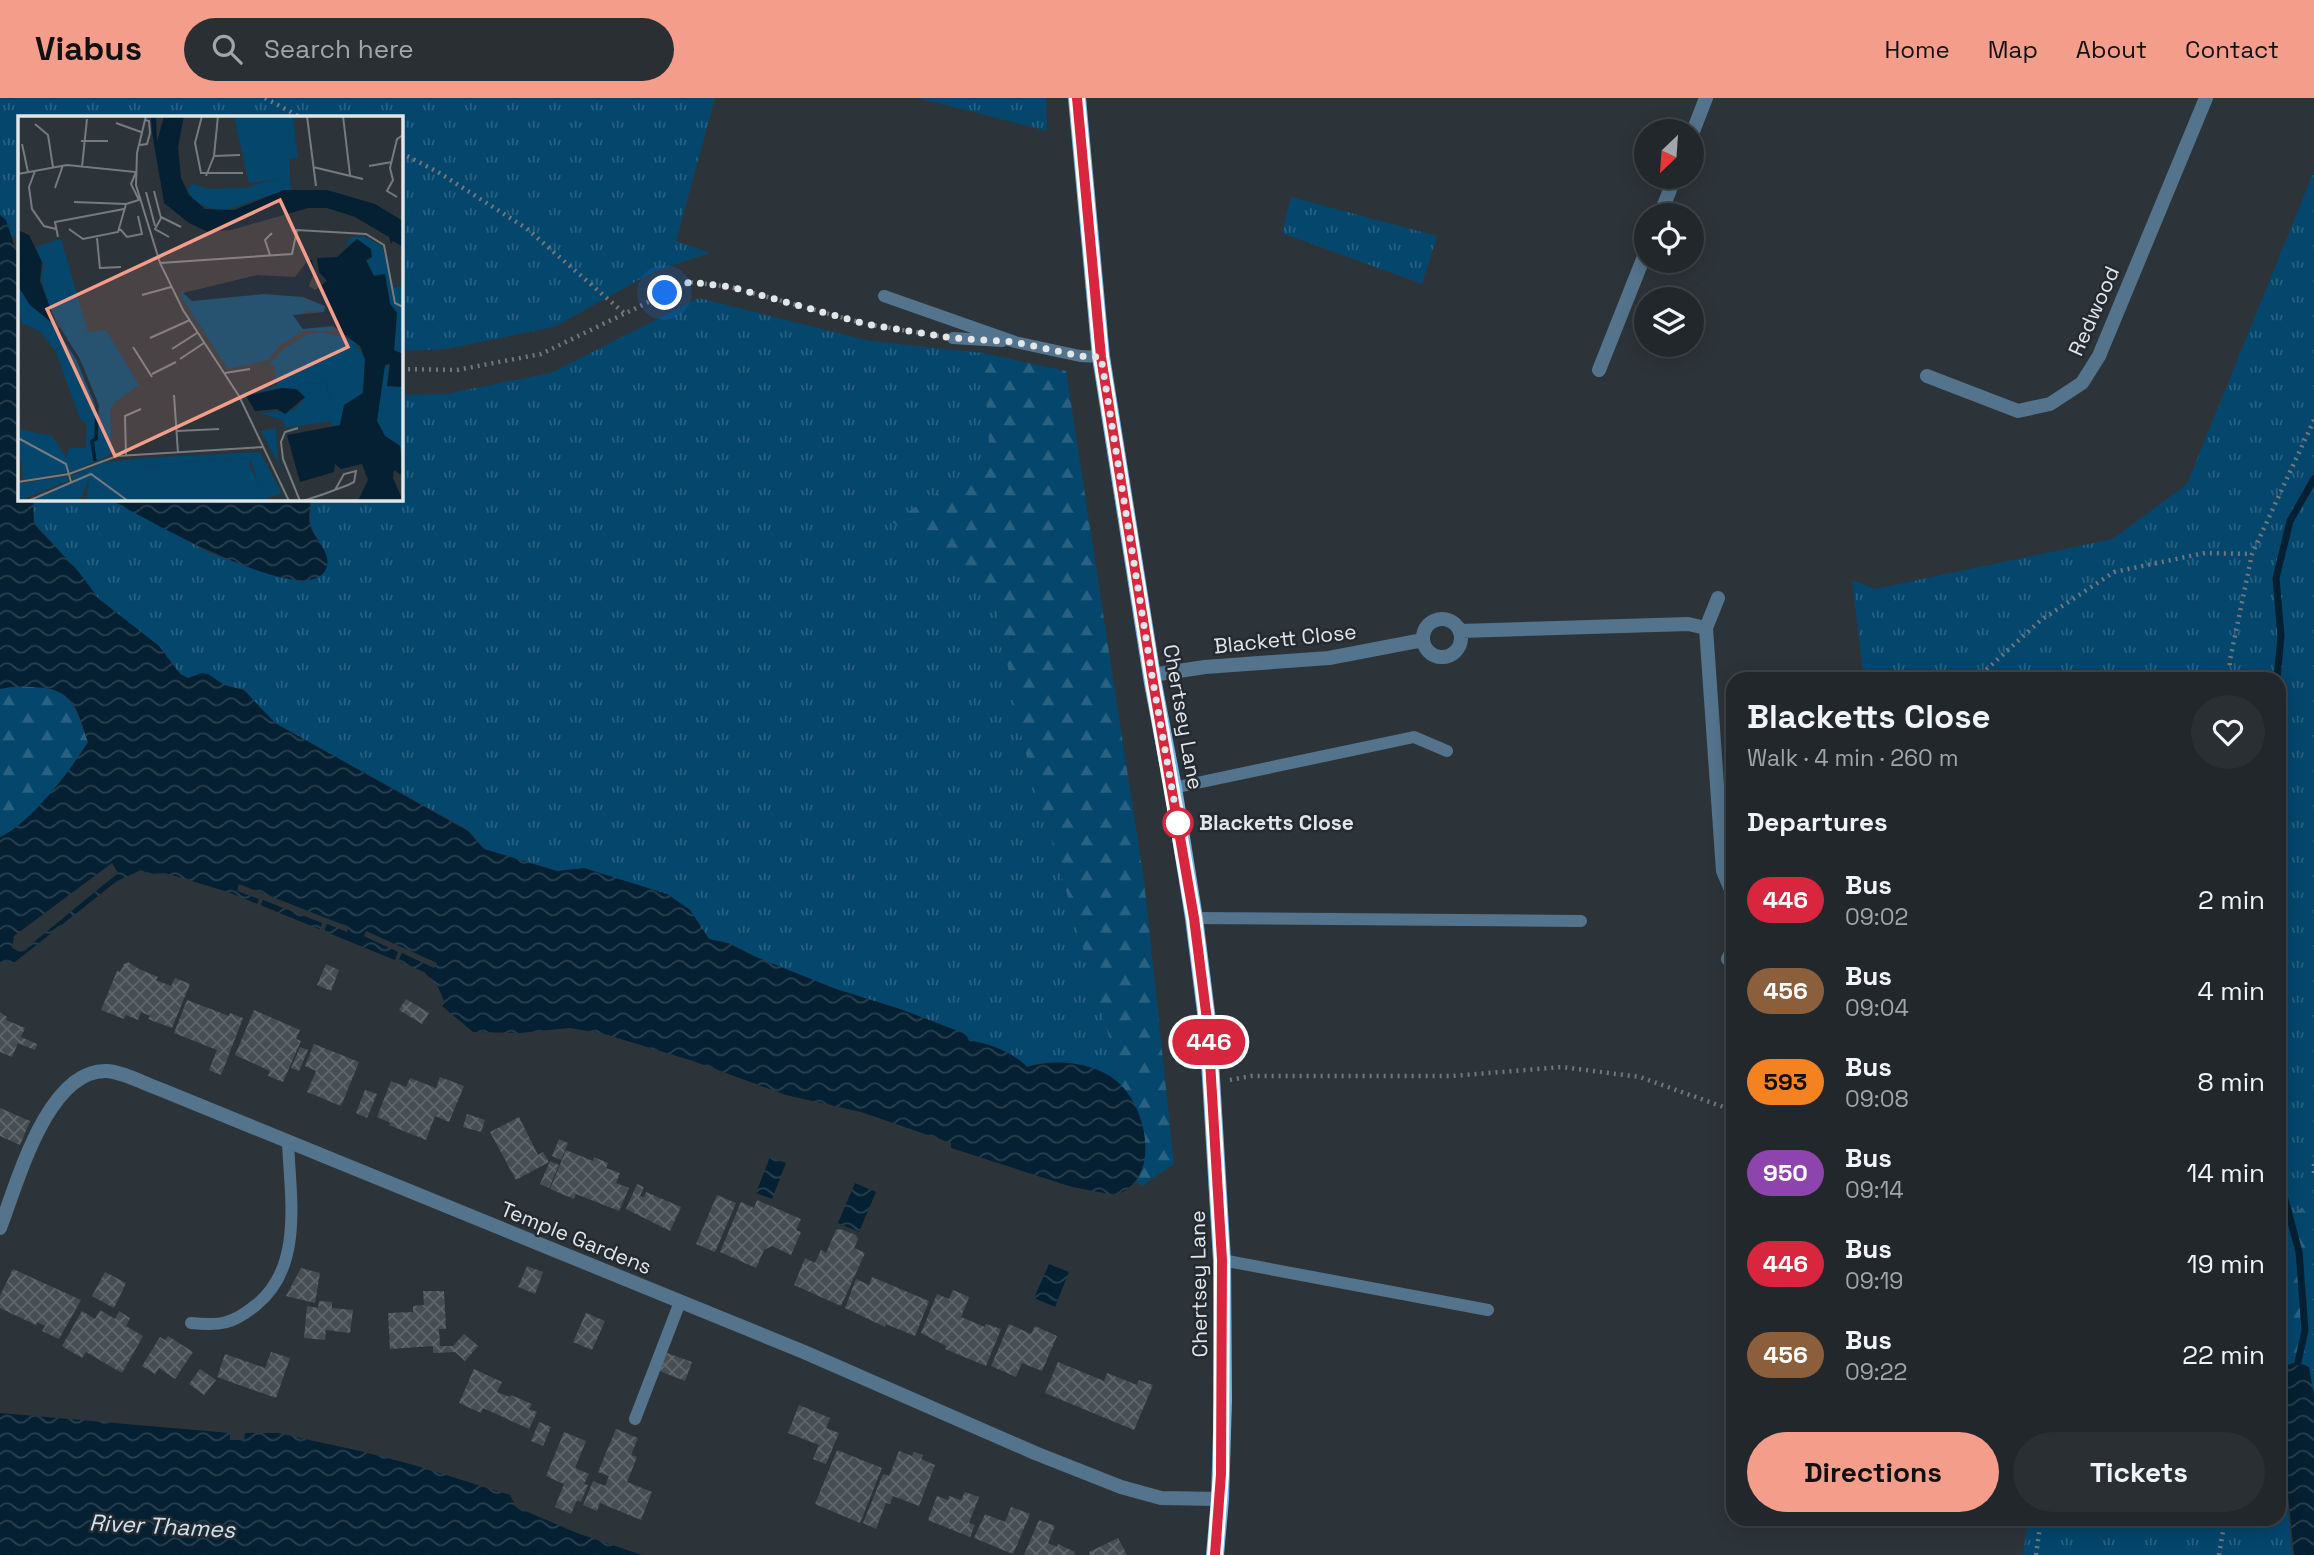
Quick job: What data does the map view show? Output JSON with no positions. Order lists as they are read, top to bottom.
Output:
{
  "streets": {
    "main road": ["Chertsey Lane"],
    "street": ["Redwood", "Blackett Close", "Temple Gardens"]
  },
  "crossings": [
    ["Blackett Close", "Chertsey Lane"],
    ["Chertsey Lane", "Temple Gardens"]
  ],
  "water": ["River Thames"],
  "places": ["Blacketts Close"],
  "lines": ["bus line 446"],
  "north": "bottom left",
  "page": {
    "header": "Viabus",
    "search": "Search here",
    "nav": [
      "Home",
      "Map",
      "About",
      "Contact"
    ],
    "on_map": "446",
    "heading": [
      ["Blacketts Close", "Walk · 4 min · 260 m"],
      "Departures"
    ],
    "list": [
      {
        "mark": "446",
        "name": "Bus",
        "note": "09:02",
        "value": "2 min"
      },
      {
        "mark": "456",
        "name": "Bus",
        "note": "09:04",
        "value": "4 min"
      },
      {
        "mark": "593",
        "name": "Bus",
        "note": "09:08",
        "value": "8 min"
      },
      {
        "mark": "950",
        "name": "Bus",
        "note": "09:14",
        "value": "14 min"
      },
      {
        "mark": "446",
        "name": "Bus",
        "note": "09:19",
        "value": "19 min"
      },
      {
        "mark": "456",
        "name": "Bus",
        "note": "09:22",
        "value": "22 min"
      }
    ],
    "buttons": ["Directions", "Tickets"]
  }
}
